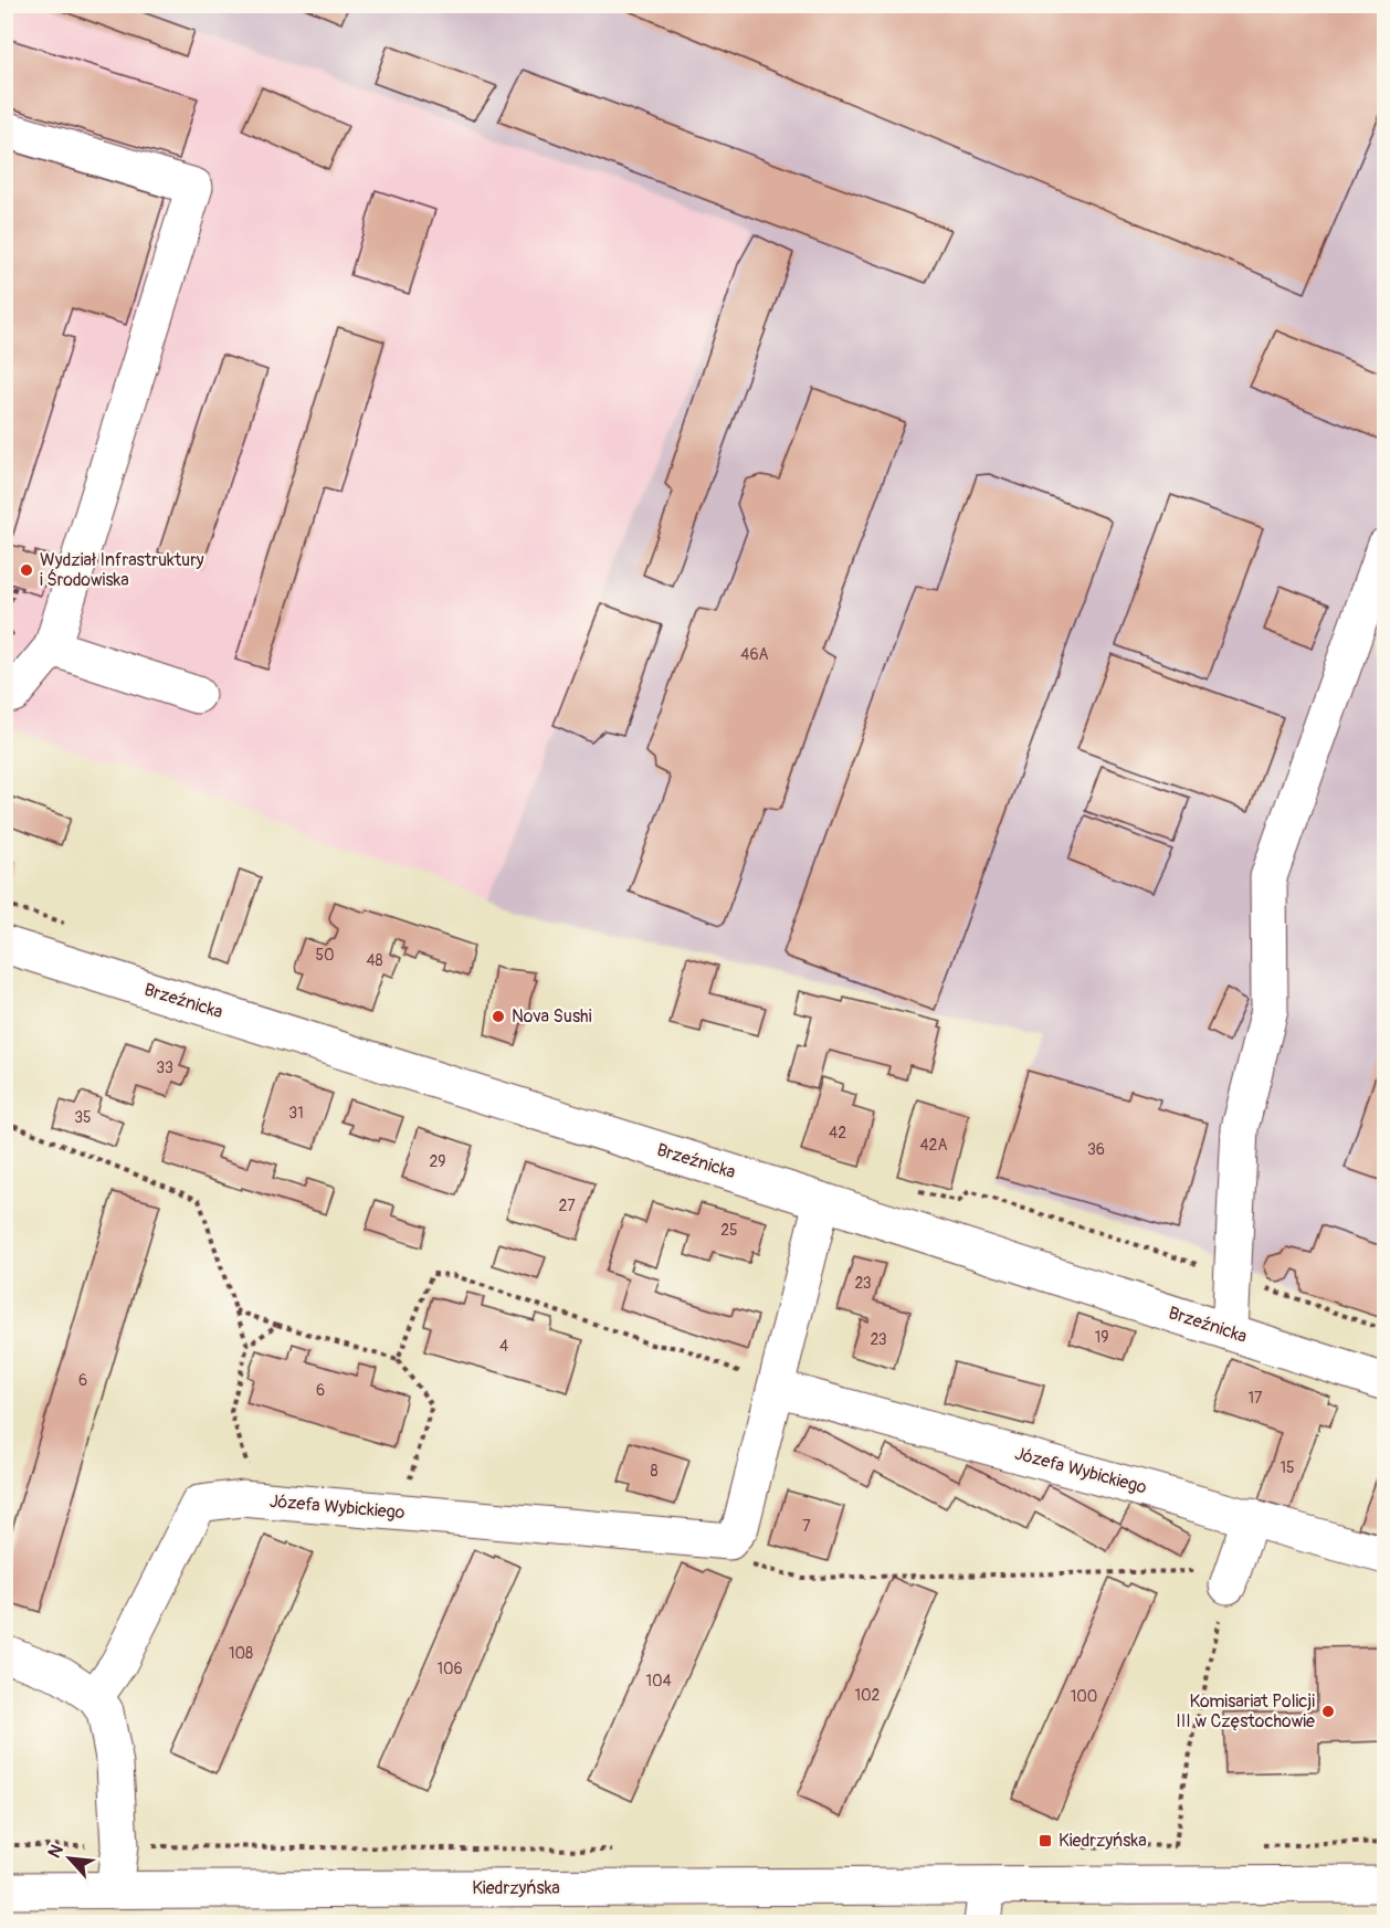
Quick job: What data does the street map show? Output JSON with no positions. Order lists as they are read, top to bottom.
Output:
{
  "streets": {
    "street": ["Brzeźnicka", "Józefa Wybickiego", "Kiedrzyńska"]
  },
  "places": {
    "other": ["Wydział Infrastruktury i Środowiska", "Nova Sushi", "Komisariat Policji III w Częstochowie"],
    "transit": ["Kiedrzyńska"]
  },
  "house_numbers": [
    "46A",
    "50",
    "48",
    "33",
    "31",
    "35",
    "42",
    "42A",
    "36",
    "29",
    "27",
    "25",
    "23",
    "19",
    "23",
    "4",
    "6",
    "6",
    "17",
    "15",
    "8",
    "7",
    "108",
    "106",
    "104",
    "102",
    "100"
  ],
  "north": "top left"
}
